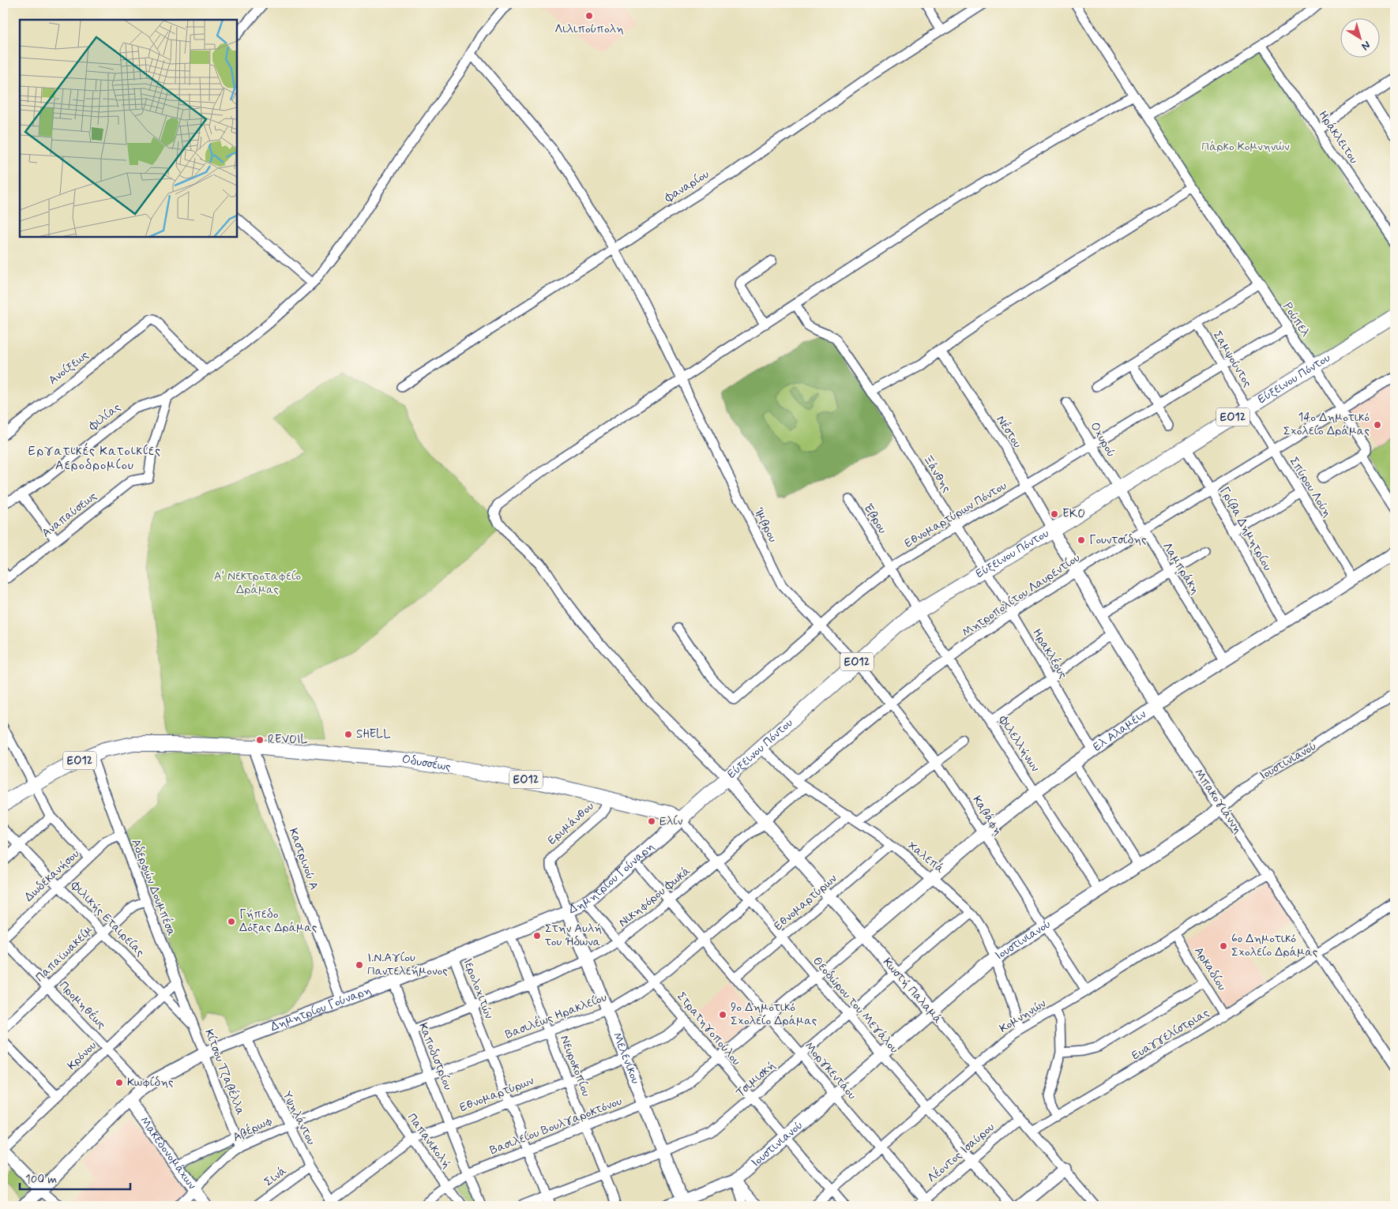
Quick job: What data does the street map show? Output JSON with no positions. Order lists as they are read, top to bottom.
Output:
{
  "streets": {
    "main road": ["Εύξεινου Πόντου", "ΕΟ12", "Οδυσσέως"],
    "street": [
      "Ηράκλειτου",
      "Φαναρίου",
      "Ρούπελ",
      "Σαμψούντος",
      "Ανοίξεως",
      "Φιλίας",
      "Νέστου",
      "Οχυρού",
      "Ξάνθης",
      "Σπύρου Λούη",
      "Αναπαύσεως",
      "Εθνομαρτύρων Πόντου",
      "Έβρου",
      "Ίμβρου",
      "Γρίβα Δημητρίου",
      "Λαμπράκη",
      "Μητροπολίτου Λαυρεντίου",
      "Ηρακλέους",
      "Ελ Αλαμέιν",
      "Φιλελλήνων",
      "Ιουστινιανού",
      "Μπακογιάννη",
      "Καβάφη",
      "Ερυμάνθου",
      "Χαλεπά",
      "Καστρινού Α",
      "Δωδεκανήσου",
      "Δημητρίου Γούναρη",
      "Αδερφών Δουμπέσα",
      "Νικηφόρου Φωκά",
      "Εθνομαρτύρων",
      "Φιλικής Εταιρείας",
      "Παπαϊωακείμ",
      "Αρκαδίου",
      "Ιερολοχιτών",
      "Κωστή Παλαμά",
      "Προμηθέως",
      "Θεοδώρου του Μεγάλου",
      "Βασιλέως Ηρακλείου",
      "Κομνηνών",
      "Στρατηγοπούλου",
      "Ευαγγελίστριας",
      "Κρόνου",
      "Καποδιστρίου",
      "Μελενίκου",
      "Νευροκοπίου",
      "Μοργκεντάου",
      "Κίτσου Τζαβέλλα",
      "Τσιμισκή",
      "Υψηλάντου",
      "Βασιλείου Βουλγαροκτόνου",
      "Αβέρωφ",
      "Παπανικολή",
      "Λέοντος Ισαύρου",
      "Μακεδονομάχων",
      "Σινά"
    ]
  },
  "crossings": [
    ["Φαναρίου", "Ίμβρου"],
    ["Ρούπελ", "Εύξεινου Πόντου"],
    ["Ρούπελ", "Εθνομαρτύρων Πόντου"],
    ["Ρούπελ", "Μητροπολίτου Λαυρεντίου"],
    ["Σαμψούντος", "Εύξεινου Πόντου"],
    ["Σαμψούντος", "Σπύρου Λούη"],
    ["Σαμψούντος", "Εθνομαρτύρων Πόντου"],
    ["Ανοίξεως", "Φιλίας"],
    ["Εύξεινου Πόντου", "Νέστου"],
    ["Εύξεινου Πόντου", "Οχυρού"],
    ["Εύξεινου Πόντου", "Ξάνθης"],
    ["Εύξεινου Πόντου", "Σπύρου Λούη"],
    ["Εύξεινου Πόντου", "Έβρου"],
    ["Εύξεινου Πόντου", "Ίμβρου"],
    ["Εύξεινου Πόντου", "Γρίβα Δημητρίου"],
    ["Εύξεινου Πόντου", "Λαμπράκη"],
    ["Εύξεινου Πόντου", "Ηρακλέους"],
    ["Εύξεινου Πόντου", "Φιλελλήνων"],
    ["Εύξεινου Πόντου", "Οδυσσέως"],
    ["Εύξεινου Πόντου", "Μπακογιάννη"],
    ["Εύξεινου Πόντου", "Καβάφη"],
    ["Εύξεινου Πόντου", "Χαλεπά"],
    ["Εύξεινου Πόντου", "Δημητρίου Γούναρη"],
    ["Εύξεινου Πόντου", "Κωστή Παλαμά"],
    ["Εύξεινου Πόντου", "Θεοδώρου του Μεγάλου"],
    ["Φιλίας", "Αναπαύσεως"],
    ["Φιλίας", "Ίμβρου"],
    ["ΕΟ12", "Οδυσσέως"],
    ["ΕΟ12", "Αδερφών Δουμπέσα"],
    ["Νέστου", "Εθνομαρτύρων Πόντου"],
    ["Νέστου", "Μπακογιάννη"],
    ["Οχυρού", "Εθνομαρτύρων Πόντου"],
    ["Οχυρού", "Λαμπράκη"],
    ["Ξάνθης", "Εθνομαρτύρων Πόντου"],
    ["Ξάνθης", "Ηρακλέους"],
    ["Σπύρου Λούη", "Μητροπολίτου Λαυρεντίου"],
    ["Σπύρου Λούη", "Ελ Αλαμέιν"],
    ["Εθνομαρτύρων Πόντου", "Έβρου"],
    ["Εθνομαρτύρων Πόντου", "Ίμβρου"],
    ["Έβρου", "Φιλελλήνων"],
    ["Ίμβρου", "Καβάφη"],
    ["Γρίβα Δημητρίου", "Μητροπολίτου Λαυρεντίου"],
    ["Γρίβα Δημητρίου", "Ελ Αλαμέιν"],
    ["Λαμπράκη", "Μητροπολίτου Λαυρεντίου"],
    ["Λαμπράκη", "Ελ Αλαμέιν"],
    ["Μητροπολίτου Λαυρεντίου", "Ηρακλέους"],
    ["Μητροπολίτου Λαυρεντίου", "Φιλελλήνων"],
    ["Μητροπολίτου Λαυρεντίου", "Μπακογιάννη"],
    ["Μητροπολίτου Λαυρεντίου", "Καβάφη"],
    ["Μητροπολίτου Λαυρεντίου", "Χαλεπά"],
    ["Ηρακλέους", "Ελ Αλαμέιν"],
    ["Ελ Αλαμέιν", "Φιλελλήνων"],
    ["Ελ Αλαμέιν", "Μπακογιάννη"],
    ["Ελ Αλαμέιν", "Καβάφη"],
    ["Ελ Αλαμέιν", "Χαλεπά"],
    ["Ελ Αλαμέιν", "Κωστή Παλαμά"],
    ["Ελ Αλαμέιν", "Βασιλείου Βουλγαροκτόνου"],
    ["Φιλελλήνων", "Ιουστινιανού"],
    ["Ιουστινιανού", "Μπακογιάννη"],
    ["Ιουστινιανού", "Καβάφη"],
    ["Ιουστινιανού", "Χαλεπά"],
    ["Ιουστινιανού", "Κωστή Παλαμά"],
    ["Ιουστινιανού", "Θεοδώρου του Μεγάλου"],
    ["Ιουστινιανού", "Στρατηγοπούλου"],
    ["Ιουστινιανού", "Μελενίκου"],
    ["Ιουστινιανού", "Μοργκεντάου"],
    ["Οδυσσέως", "Ερυμάνθου"],
    ["Οδυσσέως", "Καστρινού Α"],
    ["Οδυσσέως", "Δημητρίου Γούναρη"],
    ["Οδυσσέως", "Αδερφών Δουμπέσα"],
    ["Οδυσσέως", "Θεοδώρου του Μεγάλου"],
    ["Μπακογιάννη", "Κομνηνών"],
    ["Μπακογιάννη", "Ευαγγελίστριας"],
    ["Καβάφη", "Κομνηνών"],
    ["Ερυμάνθου", "Δημητρίου Γούναρη"],
    ["Ερυμάνθου", "Μελενίκου"],
    ["Χαλεπά", "Νικηφόρου Φωκά"],
    ["Χαλεπά", "Εθνομαρτύρων"],
    ["Χαλεπά", "Βασιλέως Ηρακλείου"],
    ["Χαλεπά", "Κομνηνών"],
    ["Χαλεπά", "Τσιμισκή"],
    ["Καστρινού Α", "Δημητρίου Γούναρη"],
    ["Δωδεκανήσου", "Αδερφών Δουμπέσα"],
    ["Δωδεκανήσου", "Φιλικής Εταιρείας"],
    ["Δωδεκανήσου", "Προμηθέως"],
    ["Δημητρίου Γούναρη", "Ιερολοχιτών"],
    ["Δημητρίου Γούναρη", "Προμηθέως"],
    ["Δημητρίου Γούναρη", "Θεοδώρου του Μεγάλου"],
    ["Δημητρίου Γούναρη", "Στρατηγοπούλου"],
    ["Δημητρίου Γούναρη", "Καποδιστρίου"],
    ["Δημητρίου Γούναρη", "Μελενίκου"],
    ["Δημητρίου Γούναρη", "Νευροκοπίου"],
    ["Δημητρίου Γούναρη", "Μοργκεντάου"],
    ["Δημητρίου Γούναρη", "Κίτσου Τζαβέλλα"],
    ["Δημητρίου Γούναρη", "Υψηλάντου"],
    ["Δημητρίου Γούναρη", "Μακεδονομάχων"],
    ["Αδερφών Δουμπέσα", "Φιλικής Εταιρείας"],
    ["Αδερφών Δουμπέσα", "Παπαϊωακείμ"],
    ["Αδερφών Δουμπέσα", "Κρόνου"],
    ["Αδερφών Δουμπέσα", "Κίτσου Τζαβέλλα"],
    ["Νικηφόρου Φωκά", "Ιερολοχιτών"],
    ["Νικηφόρου Φωκά", "Κωστή Παλαμά"],
    ["Νικηφόρου Φωκά", "Θεοδώρου του Μεγάλου"],
    ["Νικηφόρου Φωκά", "Στρατηγοπούλου"],
    ["Νικηφόρου Φωκά", "Καποδιστρίου"],
    ["Νικηφόρου Φωκά", "Μελενίκου"],
    ["Νικηφόρου Φωκά", "Νευροκοπίου"],
    ["Νικηφόρου Φωκά", "Μοργκεντάου"],
    ["Εθνομαρτύρων", "Ιερολοχιτών"],
    ["Εθνομαρτύρων", "Κωστή Παλαμά"],
    ["Εθνομαρτύρων", "Θεοδώρου του Μεγάλου"],
    ["Εθνομαρτύρων", "Στρατηγοπούλου"],
    ["Εθνομαρτύρων", "Καποδιστρίου"],
    ["Εθνομαρτύρων", "Μελενίκου"],
    ["Εθνομαρτύρων", "Νευροκοπίου"],
    ["Εθνομαρτύρων", "Μοργκεντάου"],
    ["Εθνομαρτύρων", "Υψηλάντου"],
    ["Εθνομαρτύρων", "Παπανικολή"],
    ["Φιλικής Εταιρείας", "Παπαϊωακείμ"],
    ["Φιλικής Εταιρείας", "Κρόνου"],
    ["Φιλικής Εταιρείας", "Κίτσου Τζαβέλλα"],
    ["Παπαϊωακείμ", "Προμηθέως"],
    ["Αρκαδίου", "Κομνηνών"],
    ["Αρκαδίου", "Ευαγγελίστριας"],
    ["Ιερολοχιτών", "Βασιλέως Ηρακλείου"],
    ["Ιερολοχιτών", "Τσιμισκή"],
    ["Ιερολοχιτών", "Βασιλείου Βουλγαροκτόνου"],
    ["Κωστή Παλαμά", "Βασιλέως Ηρακλείου"],
    ["Κωστή Παλαμά", "Κομνηνών"],
    ["Κωστή Παλαμά", "Ευαγγελίστριας"],
    ["Κωστή Παλαμά", "Τσιμισκή"],
    ["Κωστή Παλαμά", "Βασιλείου Βουλγαροκτόνου"],
    ["Κωστή Παλαμά", "Λέοντος Ισαύρου"],
    ["Προμηθέως", "Κρόνου"],
    ["Θεοδώρου του Μεγάλου", "Βασιλέως Ηρακλείου"],
    ["Θεοδώρου του Μεγάλου", "Κομνηνών"],
    ["Θεοδώρου του Μεγάλου", "Τσιμισκή"],
    ["Θεοδώρου του Μεγάλου", "Βασιλείου Βουλγαροκτόνου"],
    ["Θεοδώρου του Μεγάλου", "Λέοντος Ισαύρου"],
    ["Βασιλέως Ηρακλείου", "Στρατηγοπούλου"],
    ["Βασιλέως Ηρακλείου", "Καποδιστρίου"],
    ["Βασιλέως Ηρακλείου", "Μελενίκου"],
    ["Βασιλέως Ηρακλείου", "Νευροκοπίου"],
    ["Βασιλέως Ηρακλείου", "Μοργκεντάου"],
    ["Βασιλέως Ηρακλείου", "Υψηλάντου"],
    ["Βασιλέως Ηρακλείου", "Αβέρωφ"],
    ["Βασιλέως Ηρακλείου", "Παπανικολή"],
    ["Κομνηνών", "Στρατηγοπούλου"],
    ["Κομνηνών", "Μοργκεντάου"],
    ["Στρατηγοπούλου", "Τσιμισκή"],
    ["Στρατηγοπούλου", "Βασιλείου Βουλγαροκτόνου"],
    ["Καποδιστρίου", "Βασιλείου Βουλγαροκτόνου"],
    ["Μελενίκου", "Τσιμισκή"],
    ["Μελενίκου", "Βασιλείου Βουλγαροκτόνου"],
    ["Νευροκοπίου", "Τσιμισκή"],
    ["Νευροκοπίου", "Βασιλείου Βουλγαροκτόνου"],
    ["Μοργκεντάου", "Τσιμισκή"],
    ["Μοργκεντάου", "Βασιλείου Βουλγαροκτόνου"],
    ["Μοργκεντάου", "Λέοντος Ισαύρου"],
    ["Κίτσου Τζαβέλλα", "Αβέρωφ"],
    ["Υψηλάντου", "Αβέρωφ"],
    ["Υψηλάντου", "Σινά"],
    ["Βασιλείου Βουλγαροκτόνου", "Παπανικολή"],
    ["Αβέρωφ", "Μακεδονομάχων"]
  ],
  "districts": ["Εργατικές Κατοικίες Αεροδρομίου"],
  "parks": ["Πάρκο Κομνηνών", "Α' Νεκτροταφείο Δράμας"],
  "places": [
    "Λιλιπούπολη",
    "14ο Δημοτικό Σχολείο Δράμας",
    "EKO",
    "Γουντσίδης",
    "SHELL",
    "REVOIL",
    "Ελίν",
    "Γήπεδο Δόξας Δράμας",
    "Στην Αυλή του Ήδωνα",
    "6o Δημοτικό Σχολείο Δράμας",
    "Ι.Ν.Αγίου Παντελεήμονος",
    "9ο Δημοτικό Σχολείο Δράμας",
    "Κωφίδης"
  ],
  "scale_bar": "100 m",
  "north": "bottom right"
}
